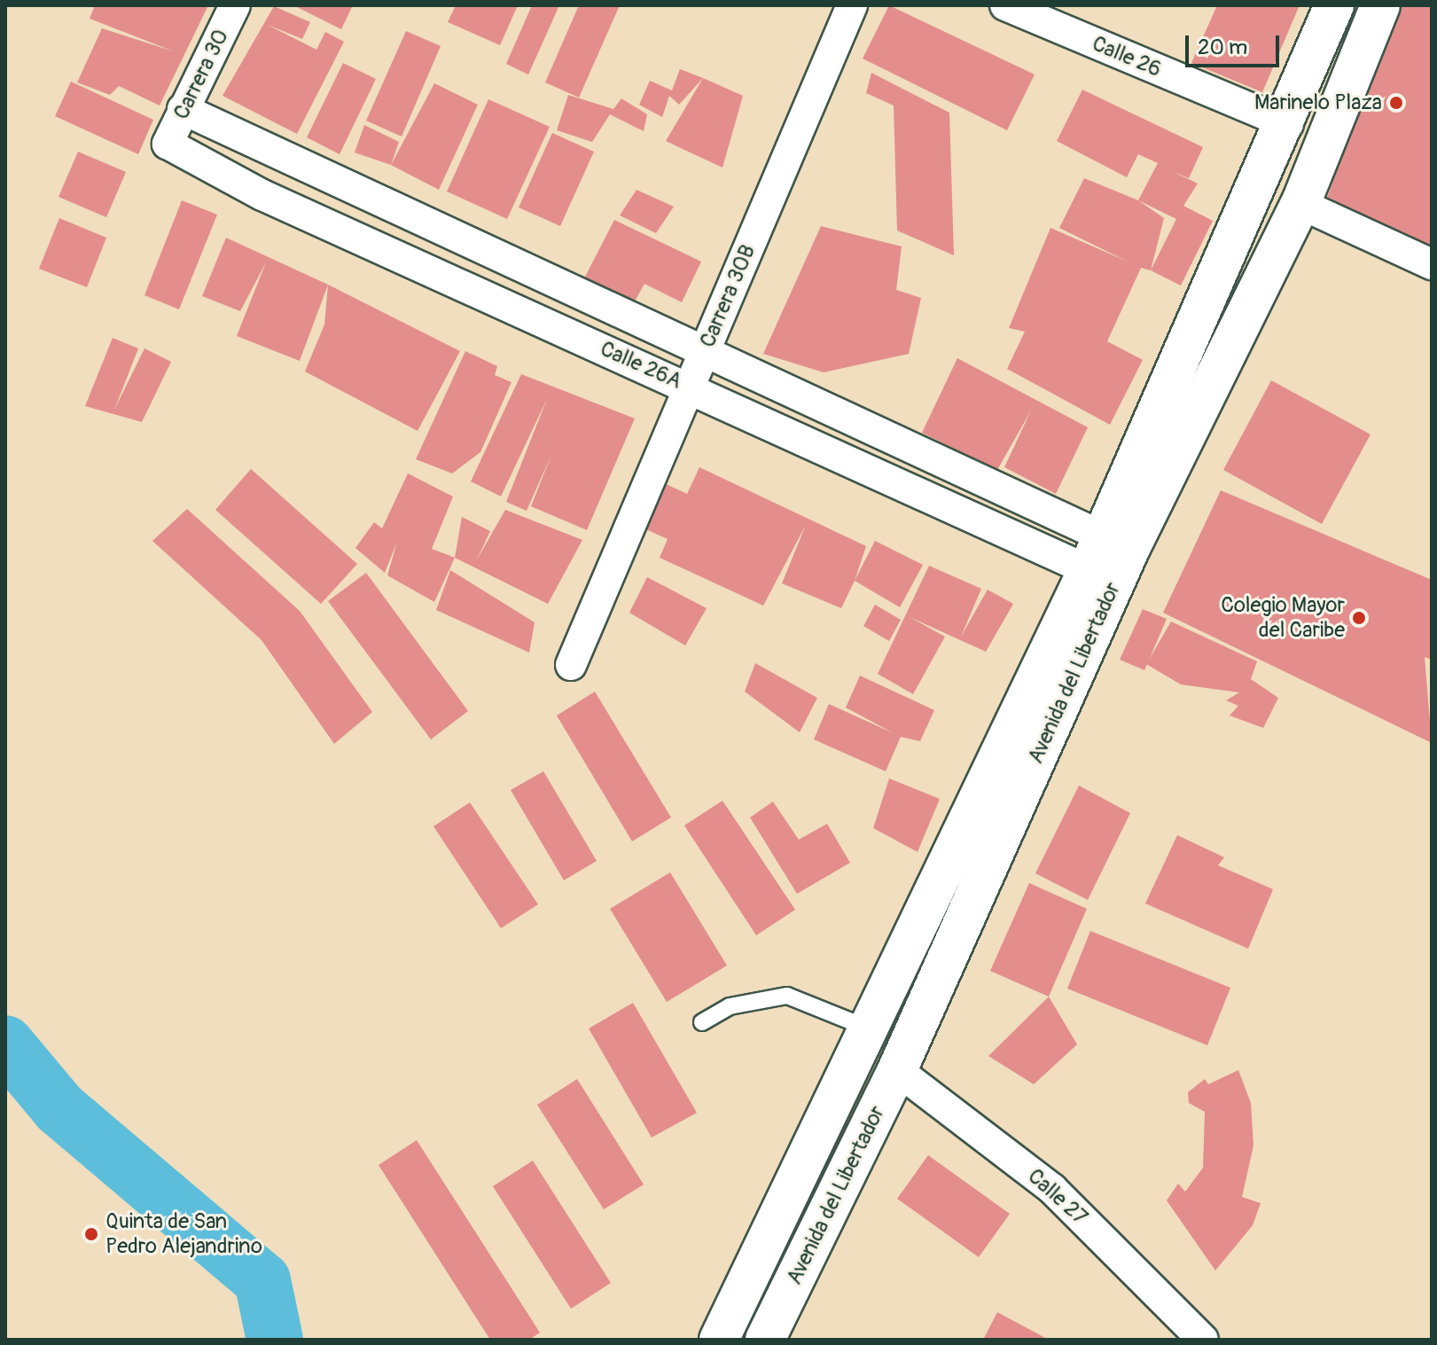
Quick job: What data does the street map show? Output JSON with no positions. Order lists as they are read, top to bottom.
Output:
{
  "streets": {
    "main road": ["Avenida del Libertador"],
    "street": [
      "Calle 26",
      "Carrera 30",
      "Carrera 30B",
      "Calle 26A",
      "Calle 27"
    ]
  },
  "crossings": [
    ["Calle 26", "Avenida del Libertador"],
    ["Carrera 30", "Calle 26A"],
    ["Carrera 30B", "Calle 26A"],
    ["Calle 26A", "Avenida del Libertador"],
    ["Avenida del Libertador", "Calle 27"]
  ],
  "places": ["Marinelo Plaza", "Colegio Mayor del Caribe", "Quinta de San Pedro Alejandrino"],
  "scale_bar": "20 m"
}
